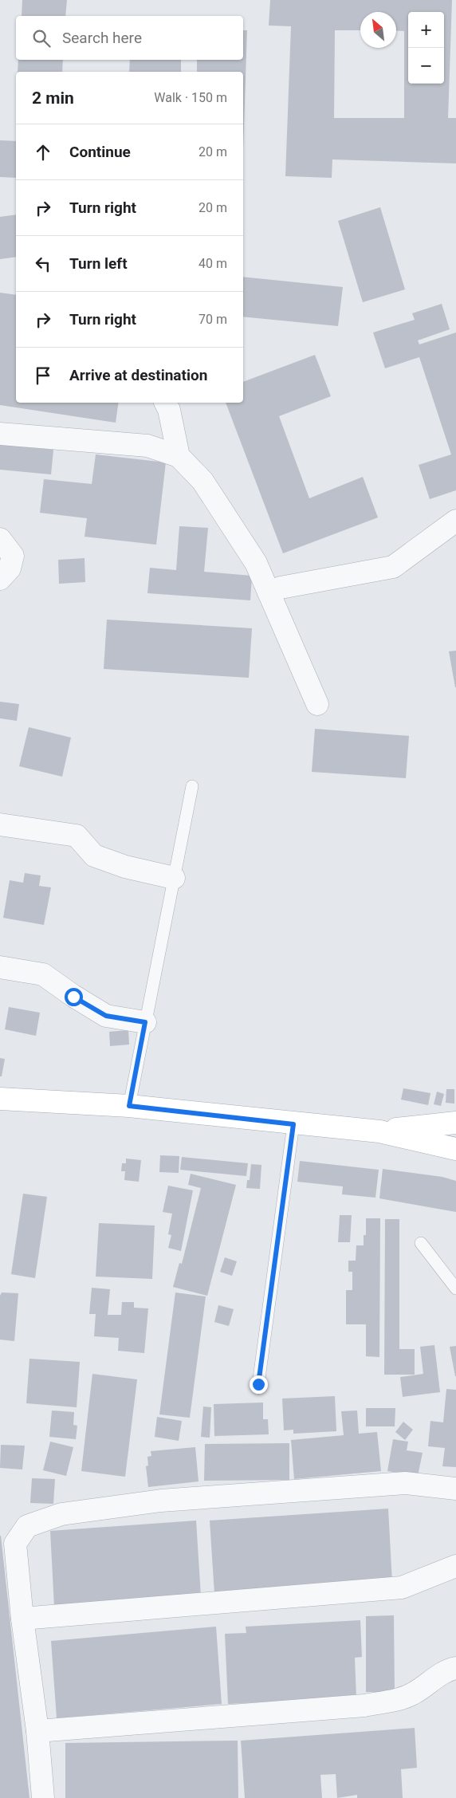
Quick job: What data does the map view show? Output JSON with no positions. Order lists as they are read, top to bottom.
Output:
{
  "north": "top left",
  "page": {
    "map_buttons": ["+", "−"],
    "search": "Search here",
    "heading": ["2 min", "Walk · 150 m"],
    "list": [
      ["Continue", "20 m"],
      ["Turn right", "20 m"],
      ["Turn left", "40 m"],
      ["Turn right", "70 m"],
      "Arrive at destination"
    ]
  }
}
